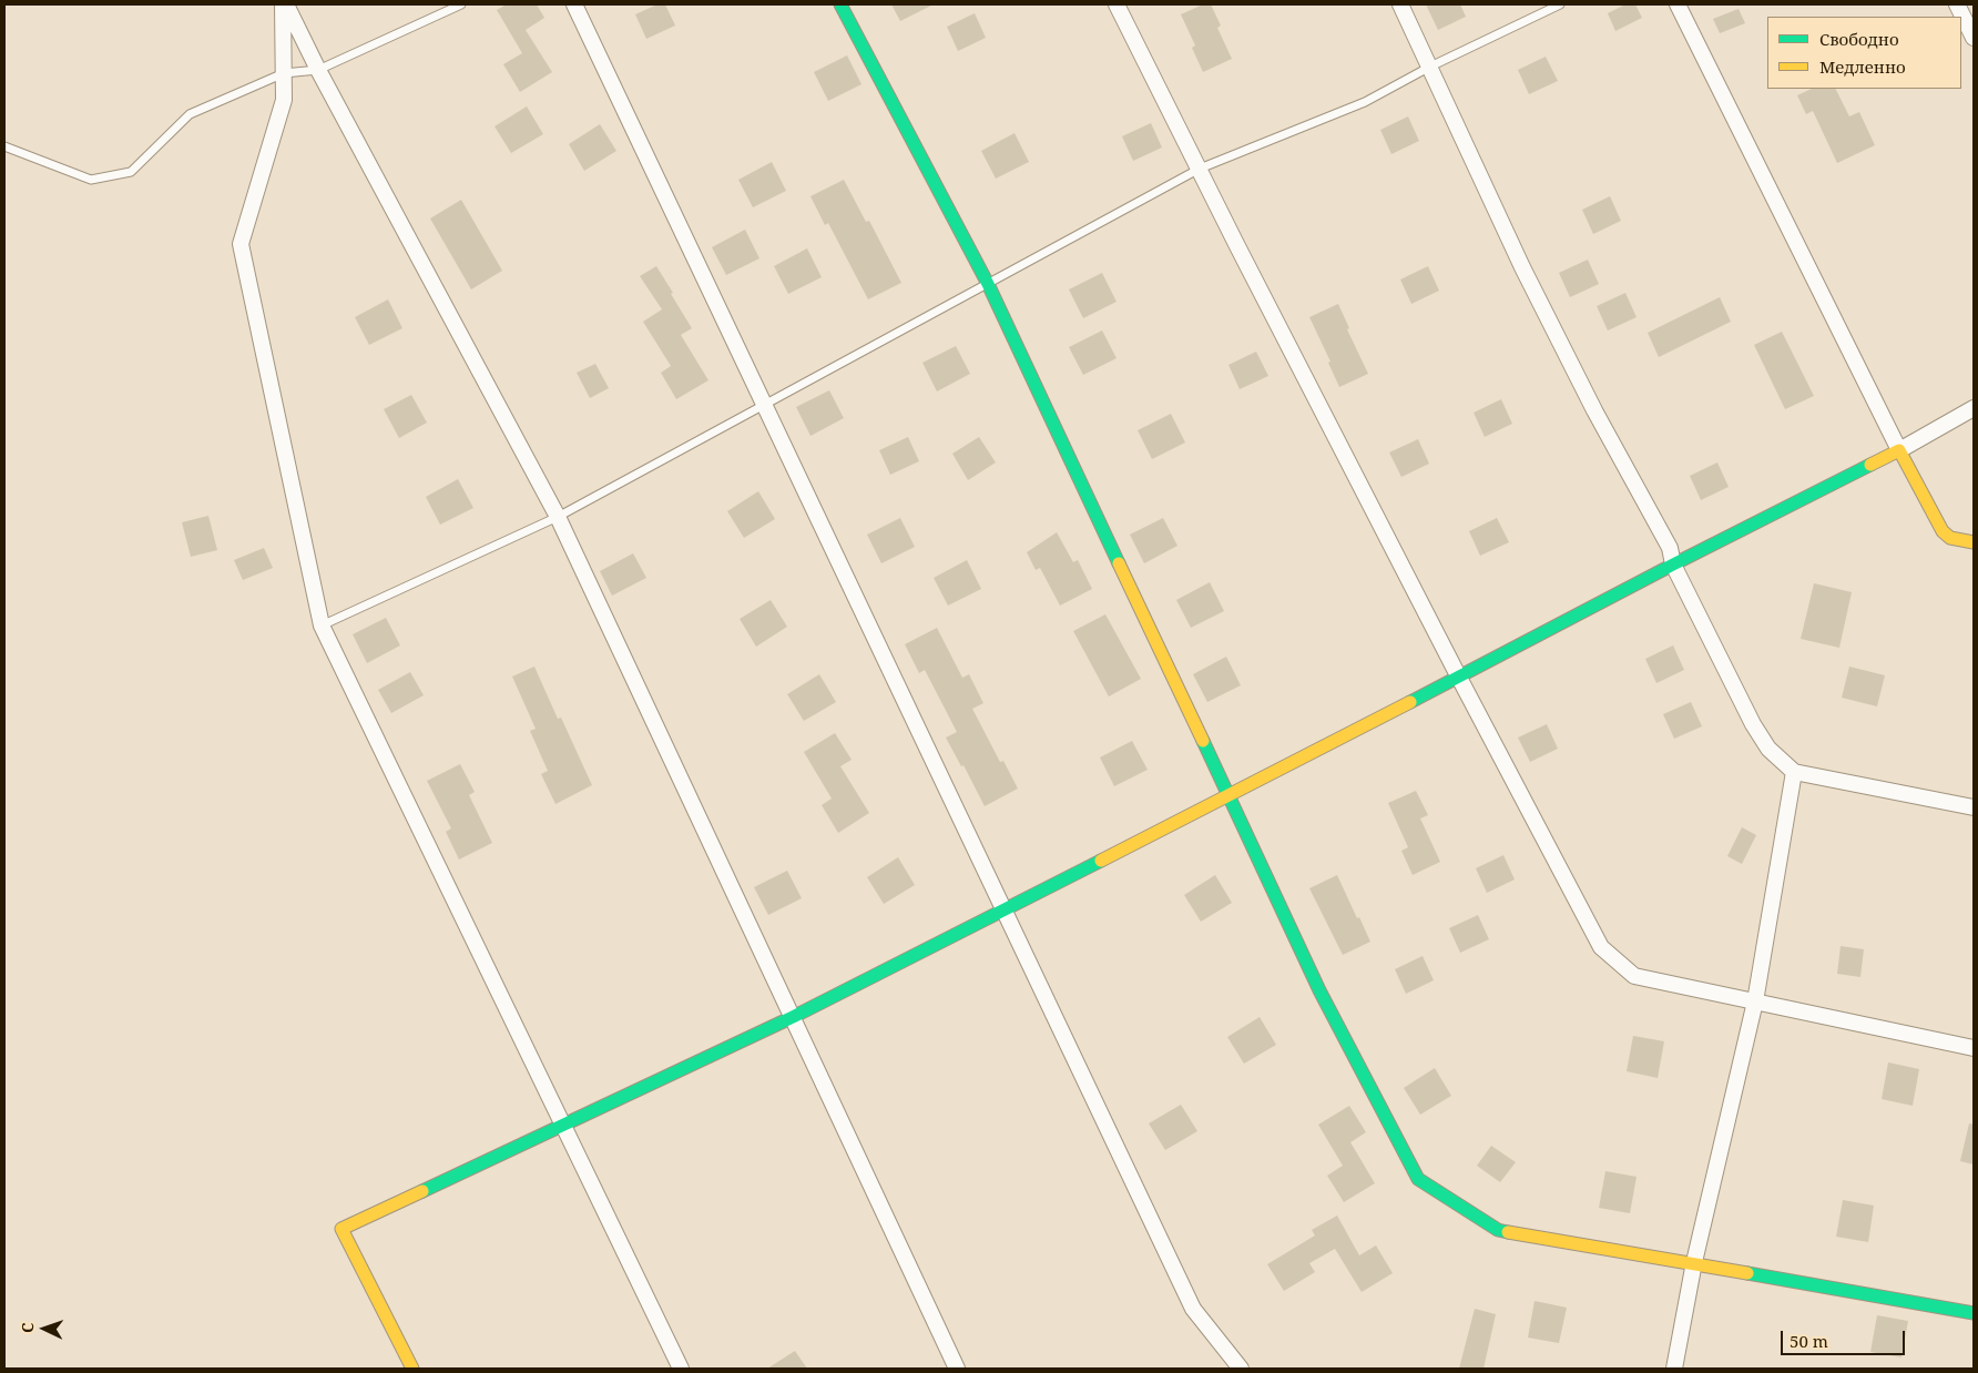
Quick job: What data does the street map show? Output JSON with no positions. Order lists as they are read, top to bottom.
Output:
{
  "legend": ["Свободно", "Медленно"],
  "scale_bar": "50 m",
  "north": "left"
}
